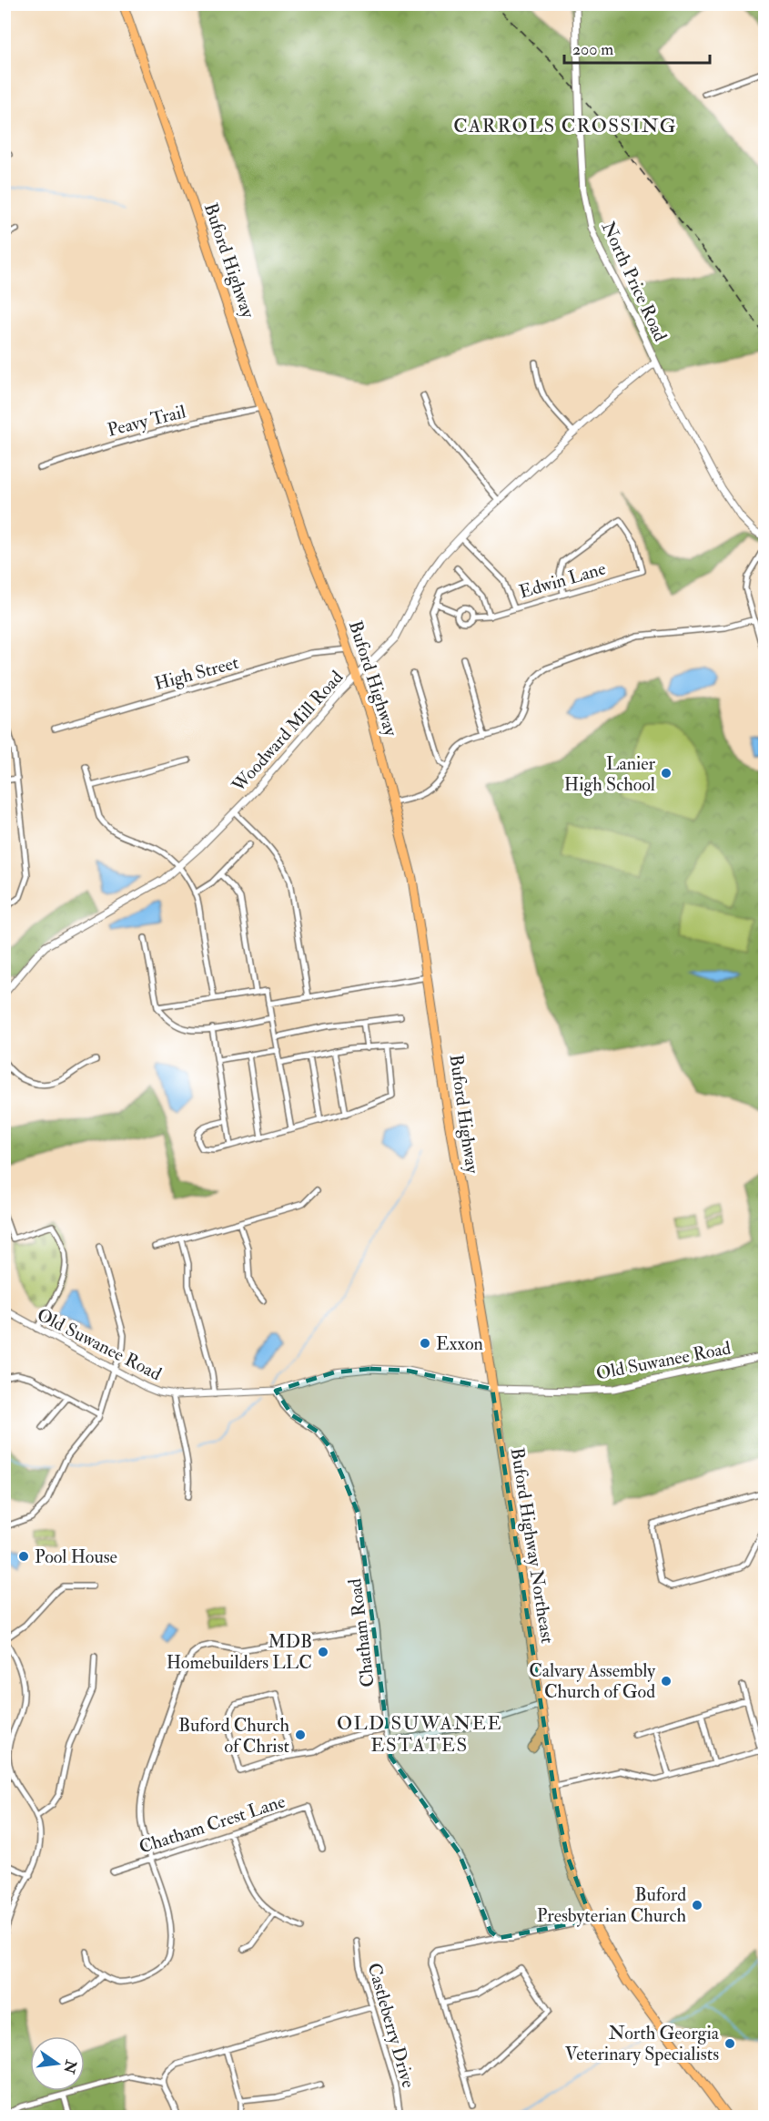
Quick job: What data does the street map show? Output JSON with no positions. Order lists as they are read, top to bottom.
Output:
{
  "streets": {
    "main road": ["Buford Highway", "Buford Highway Northeast"],
    "street": [
      "North Price Road",
      "Peavy Trail",
      "Edwin Lane",
      "High Street",
      "Woodward Mill Road",
      "Old Suwanee Road",
      "Chatham Road",
      "Chatham Crest Lane",
      "Castleberry Drive"
    ]
  },
  "crossings": [
    ["Buford Highway", "Peavy Trail"],
    ["Buford Highway", "High Street"],
    ["Buford Highway", "Woodward Mill Road"],
    ["Buford Highway", "Old Suwanee Road"],
    ["Buford Highway", "Buford Highway Northeast"],
    ["North Price Road", "Woodward Mill Road"],
    ["Old Suwanee Road", "Buford Highway Northeast"],
    ["Old Suwanee Road", "Chatham Road"]
  ],
  "districts": ["CARROLS CROSSING", "OLD SUWANEE ESTATES"],
  "places": [
    "Lanier High School",
    "Exxon",
    "Pool House",
    "MDB Homebuilders LLC",
    "Calvary Assembly Church of God",
    "Buford Church of Christ",
    "Buford Presbyterian Church",
    "North Georgia Veterinary Specialists"
  ],
  "scale_bar": "200 m",
  "north": "right"
}
